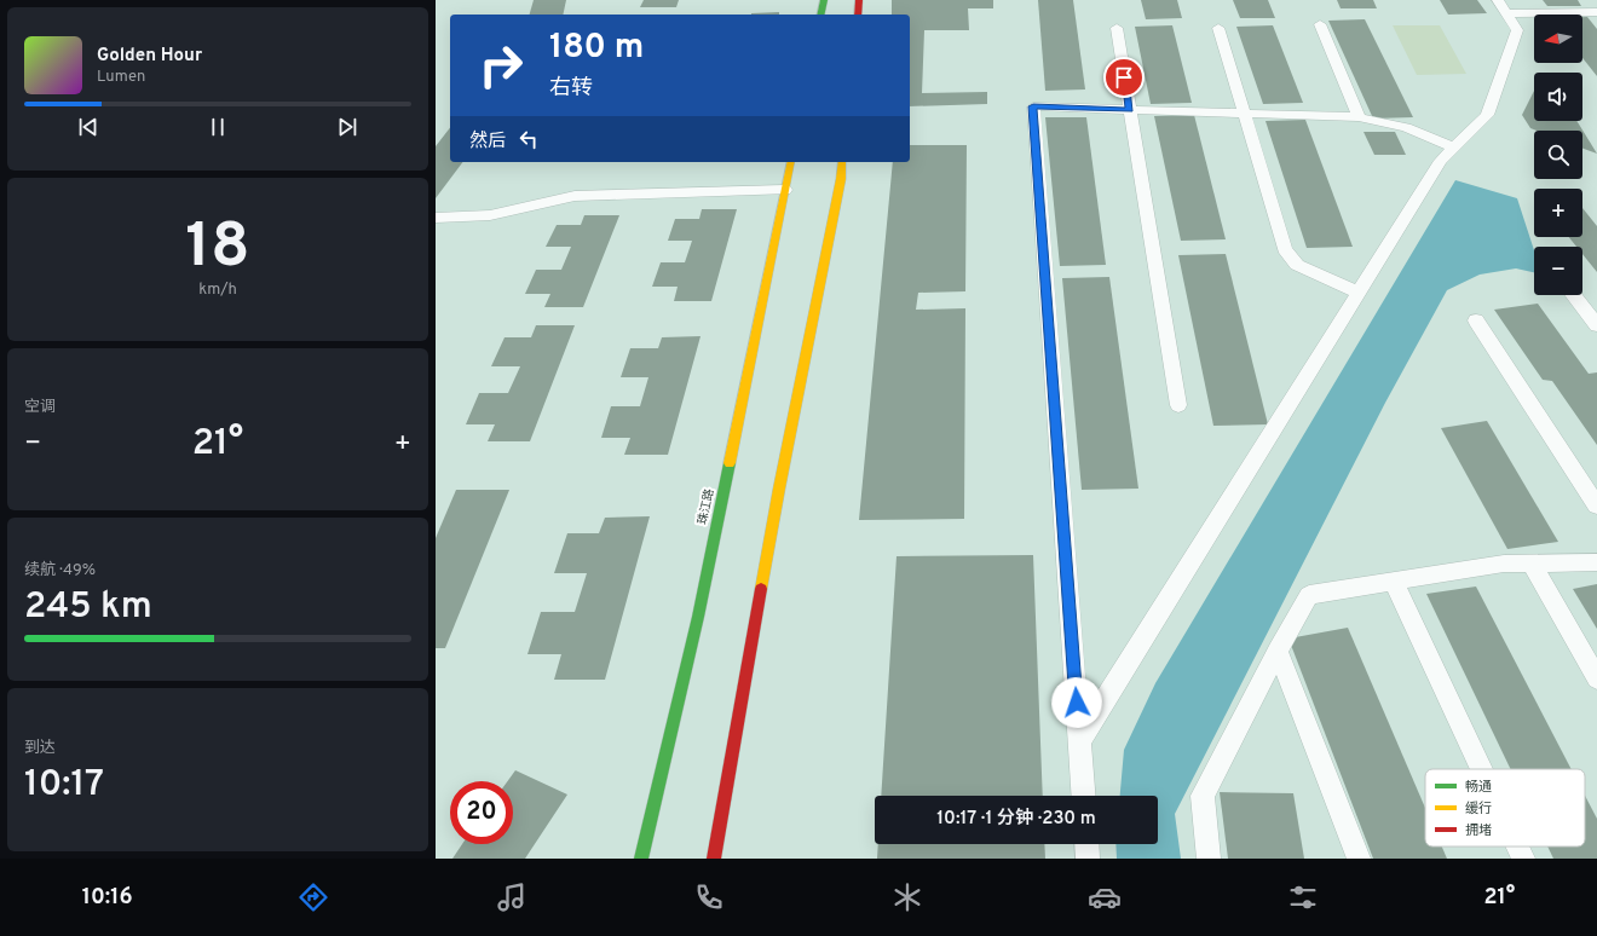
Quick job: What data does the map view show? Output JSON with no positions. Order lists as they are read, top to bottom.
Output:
{
  "streets": {
    "street": ["珠江路"]
  },
  "legend": ["畅通", "缓行", "拥堵"],
  "north": "left",
  "page": {
    "map_buttons": ["+", "−"],
    "turn": ["180 m", "右转"],
    "song": ["Golden Hour", "Lumen"],
    "then": "然后",
    "tile": [
      ["18", "km/h"],
      "空调",
      ["续航 · 49%", "245 km"],
      ["到达", "10:17"]
    ],
    "heat": ["−", "21°", "+"],
    "limit": "20",
    "trip": "10:17 · 1 分钟 · 230 m",
    "tabs": ["10:16", "21°"]
  }
}
